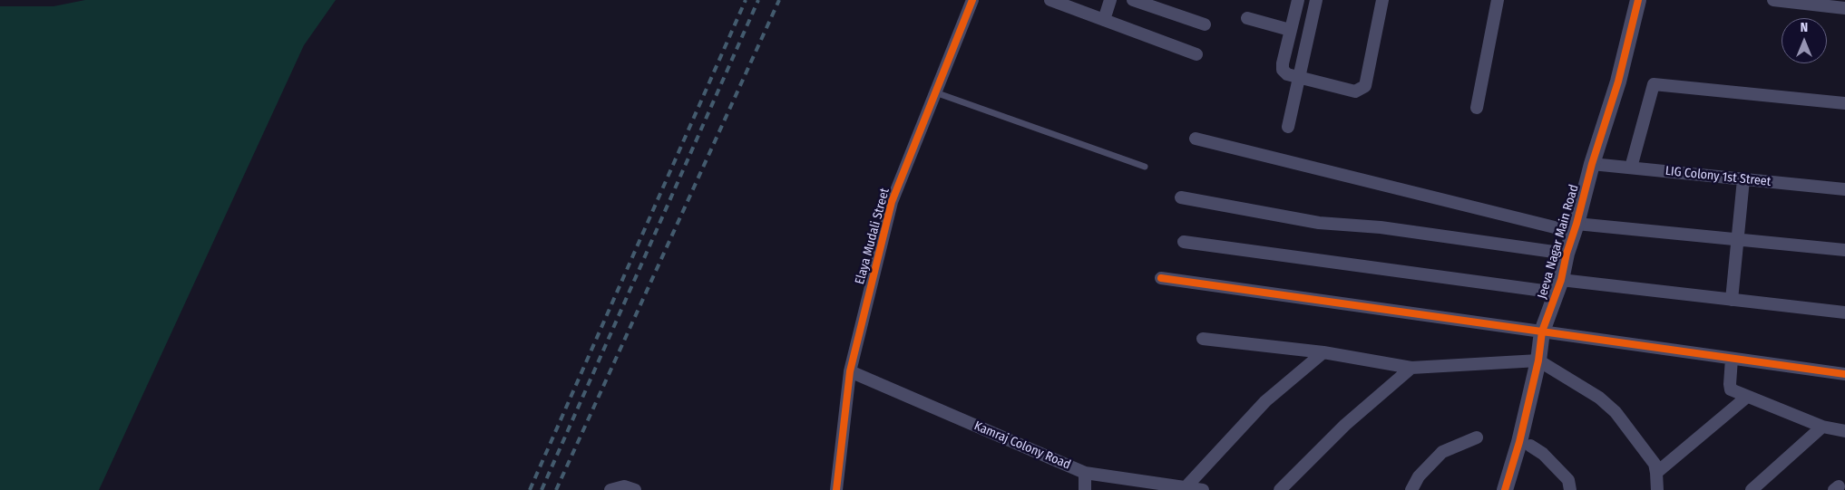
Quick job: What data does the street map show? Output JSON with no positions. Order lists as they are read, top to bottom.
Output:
{
  "streets": {
    "street": [
      "LIG Colony 1st Street",
      "Elaya Mudali Street",
      "Jeeva Nagar Main Road",
      "Kamraj Colony Road"
    ]
  },
  "crossings": [
    ["LIG Colony 1st Street", "Jeeva Nagar Main Road"],
    ["Elaya Mudali Street", "Kamraj Colony Road"]
  ],
  "north": "top"
}
